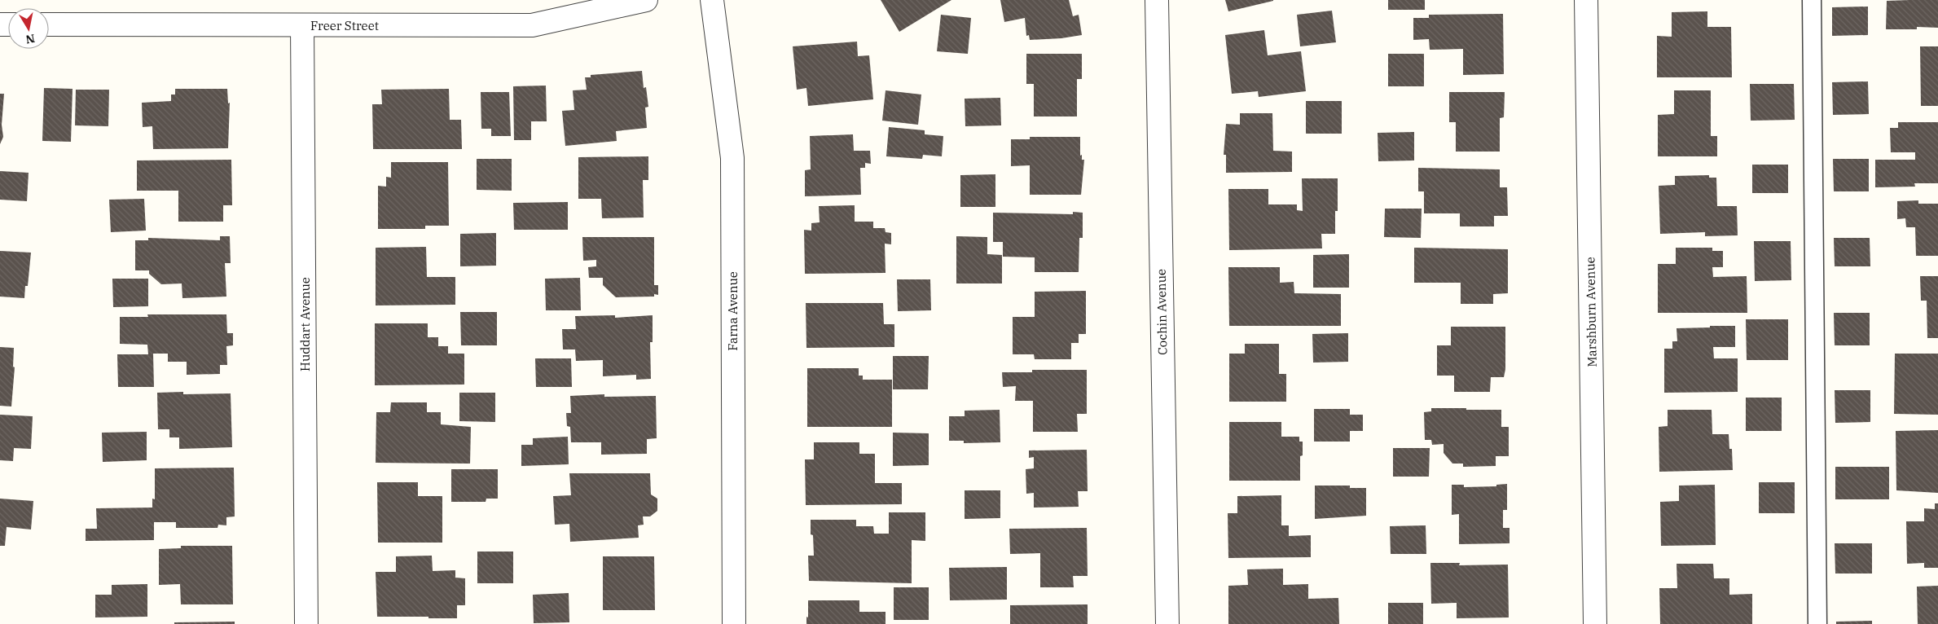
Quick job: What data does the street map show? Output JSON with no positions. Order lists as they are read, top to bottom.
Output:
{
  "streets": {
    "street": [
      "Freer Street",
      "Farna Avenue",
      "Cochin Avenue",
      "Marshburn Avenue",
      "Huddart Avenue"
    ]
  },
  "crossings": [
    ["Freer Street", "Huddart Avenue"]
  ],
  "north": "bottom"
}
